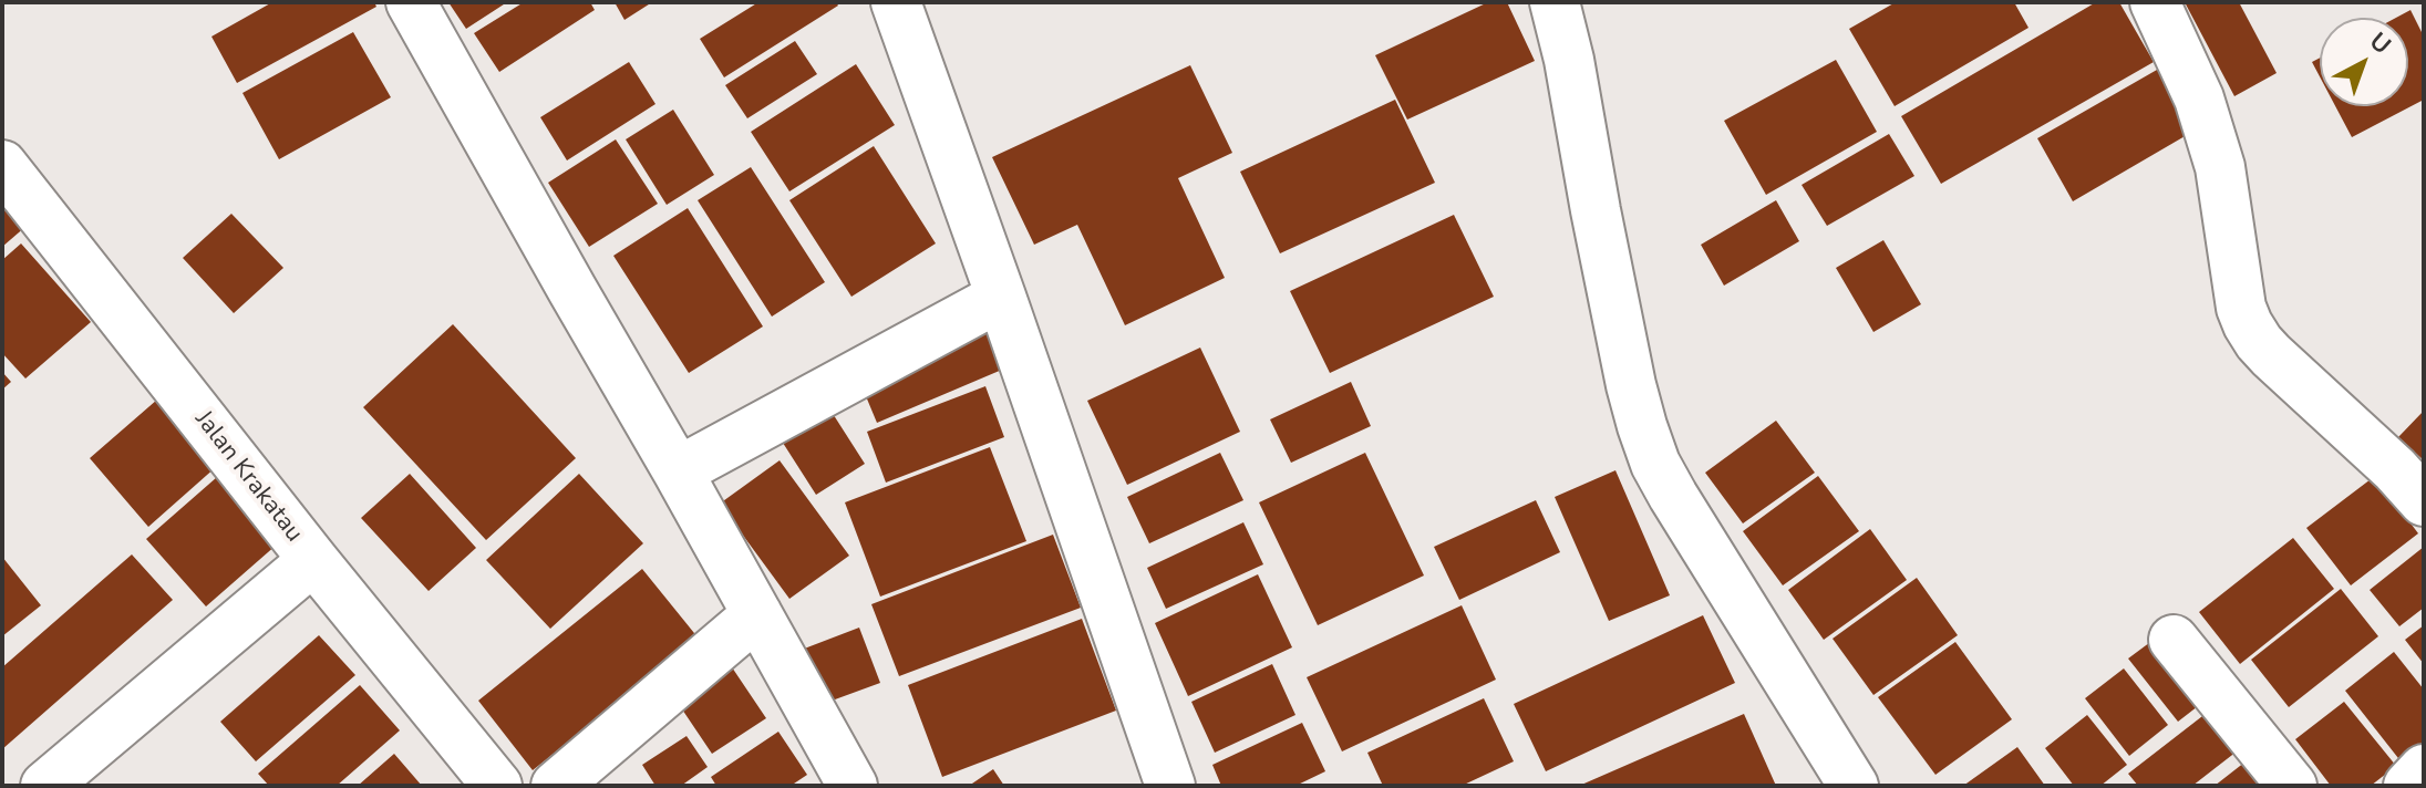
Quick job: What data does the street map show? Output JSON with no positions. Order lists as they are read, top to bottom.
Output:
{
  "streets": {
    "street": ["Jalan Krakatau"]
  },
  "north": "top right"
}
